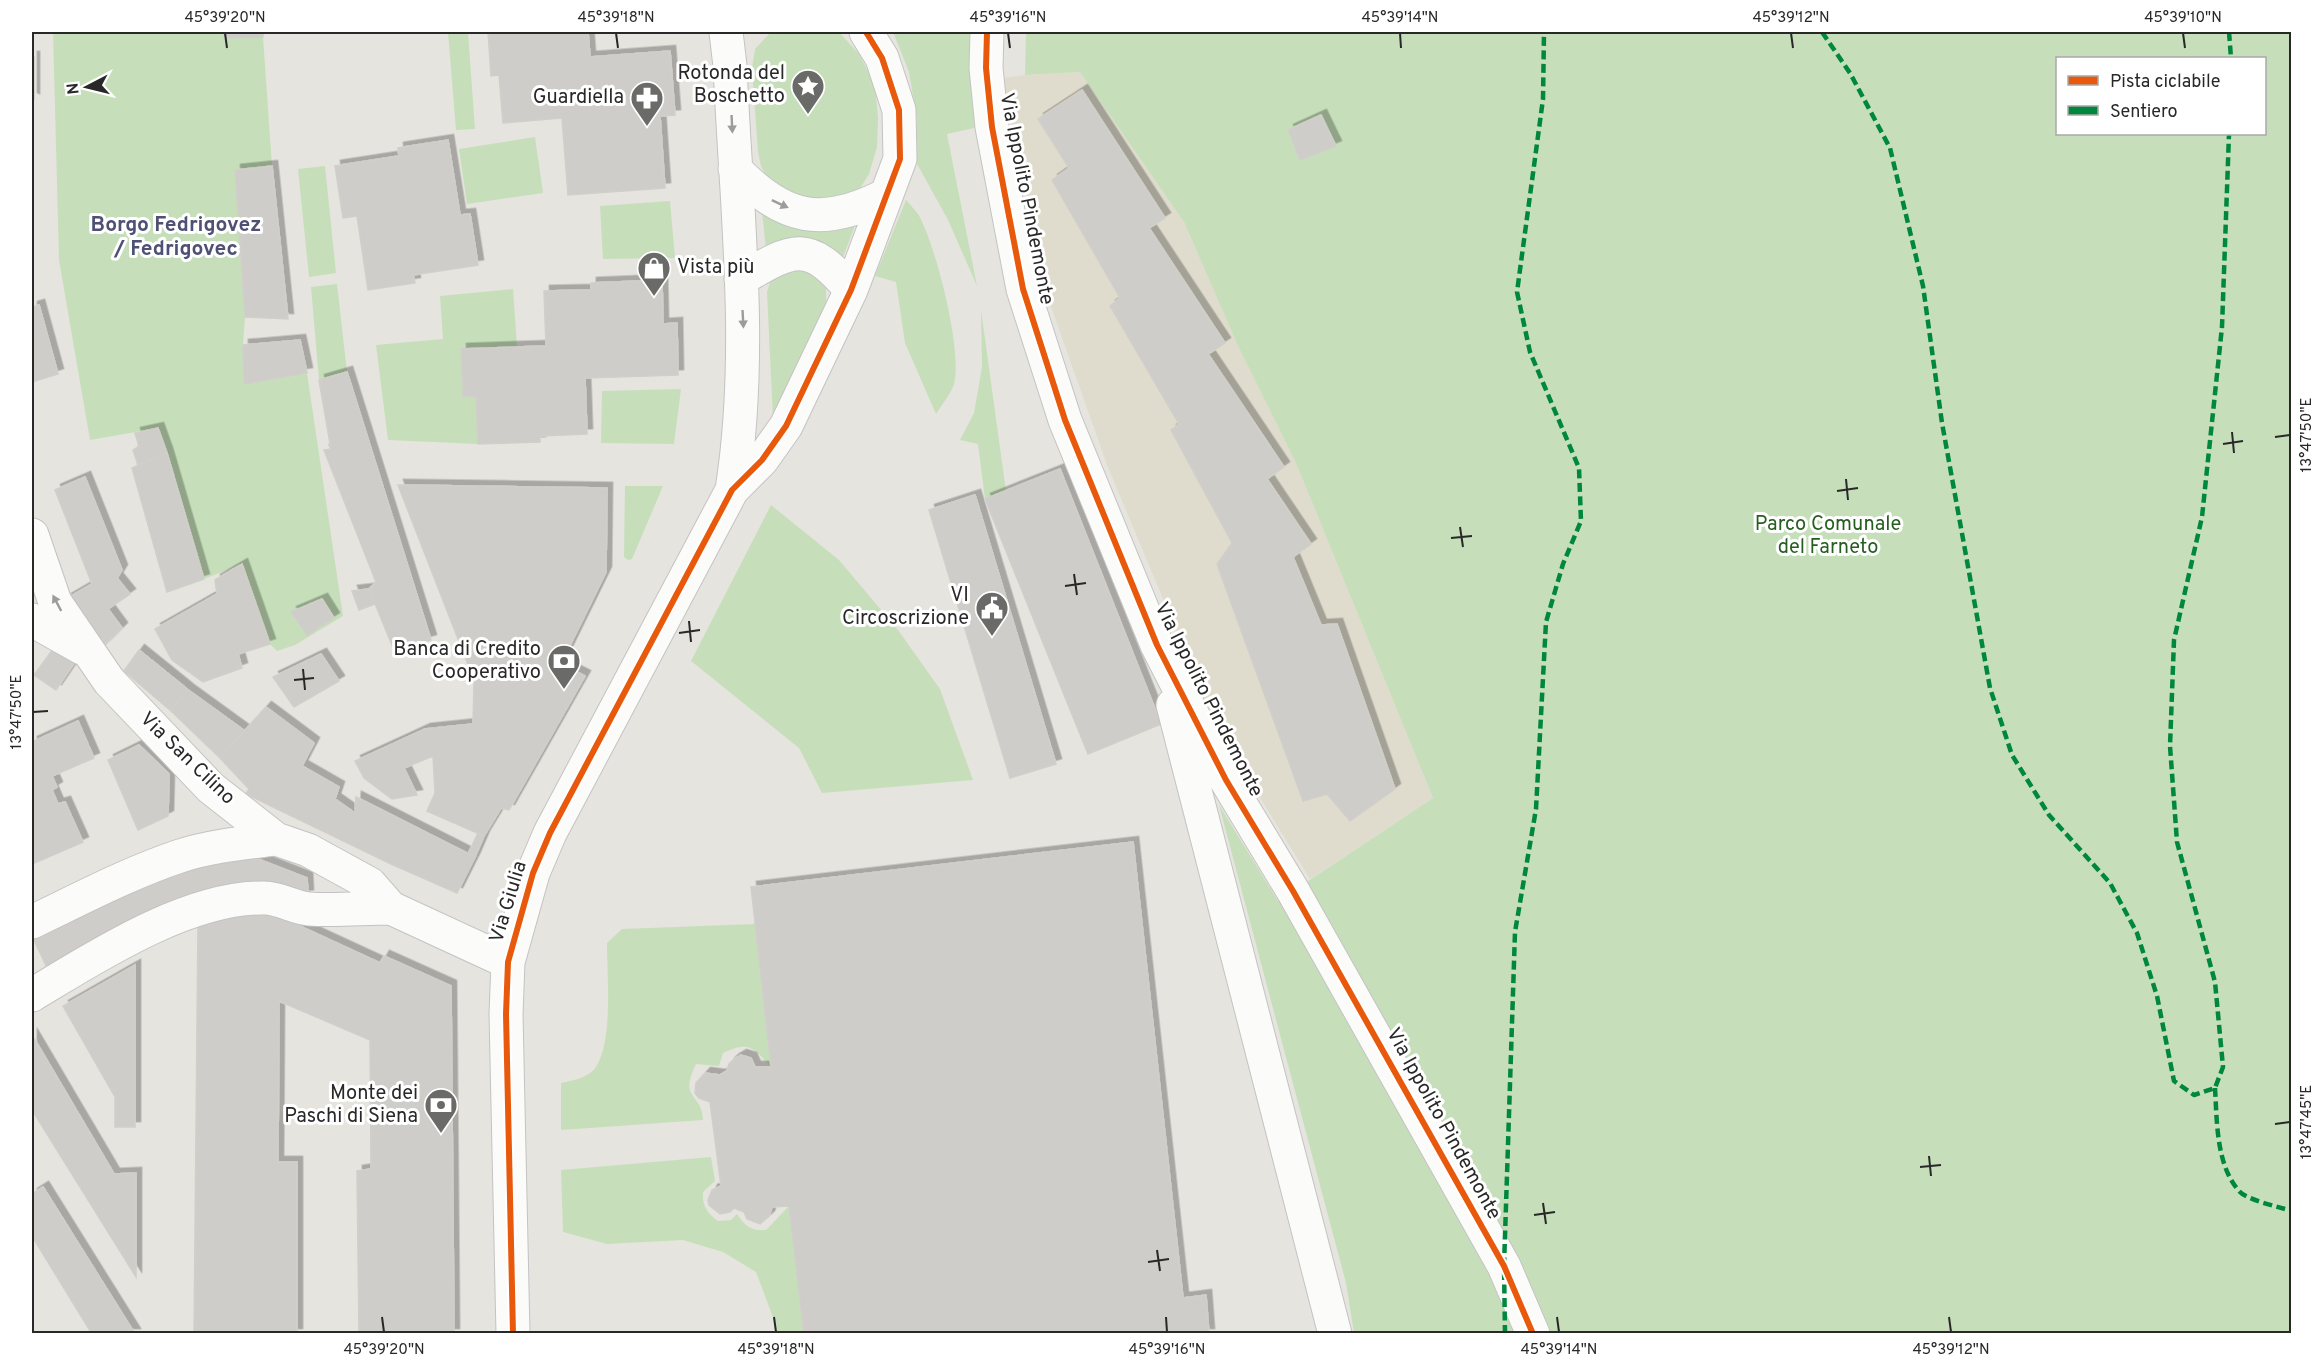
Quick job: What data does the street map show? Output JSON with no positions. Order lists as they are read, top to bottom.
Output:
{
  "streets": {
    "street": ["Via Ippolito Pindemonte", "Via San Cilino", "Via Giulia"]
  },
  "crossings": [
    ["Via San Cilino", "Via Giulia"]
  ],
  "districts": ["Borgo Fedrigovez / Fedrigovec"],
  "parks": ["Parco Comunale del Farneto"],
  "places": {
    "place": ["Rotonda del Boschetto"],
    "pharmacy": ["Guardiella"],
    "shop": ["Vista più"],
    "public building": ["VI Circoscrizione"],
    "bank": ["Banca di Credito Cooperativo", "Monte dei Paschi di Siena"]
  },
  "legend": ["Pista ciclabile", "Sentiero"],
  "north": "left",
  "coordinates": [
    "45°39'20\"N",
    "45°39'18\"N",
    "45°39'16\"N",
    "45°39'14\"N",
    "45°39'12\"N",
    "45°39'10\"N",
    "13°47'50\"E",
    "13°47'45\"E"
  ]
}
